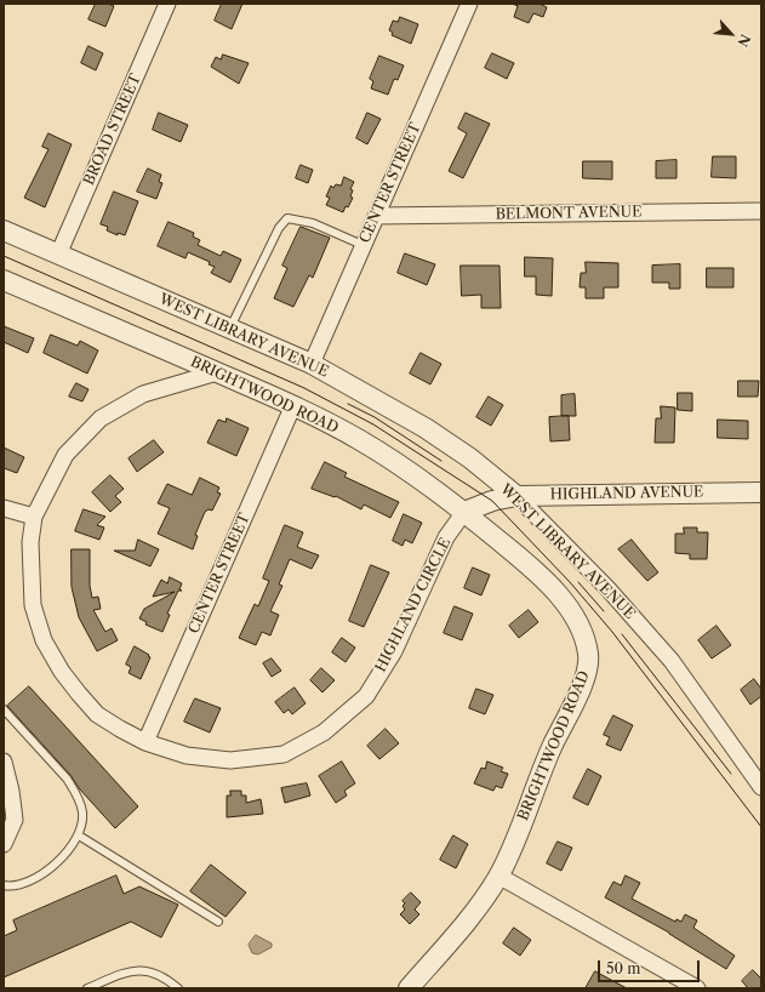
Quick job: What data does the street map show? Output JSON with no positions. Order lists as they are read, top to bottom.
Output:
{
  "streets": {
    "street": [
      "BROAD STREET",
      "CENTER STREET",
      "BELMONT AVENUE",
      "WEST LIBRARY AVENUE",
      "BRIGHTWOOD ROAD",
      "HIGHLAND AVENUE",
      "HIGHLAND CIRCLE"
    ]
  },
  "crossings": [
    ["BROAD STREET", "WEST LIBRARY AVENUE"],
    ["CENTER STREET", "BELMONT AVENUE"],
    ["CENTER STREET", "WEST LIBRARY AVENUE"],
    ["CENTER STREET", "BRIGHTWOOD ROAD"],
    ["CENTER STREET", "HIGHLAND CIRCLE"],
    ["WEST LIBRARY AVENUE", "HIGHLAND AVENUE"],
    ["BRIGHTWOOD ROAD", "HIGHLAND AVENUE"],
    ["BRIGHTWOOD ROAD", "HIGHLAND CIRCLE"],
    ["HIGHLAND AVENUE", "HIGHLAND CIRCLE"]
  ],
  "scale_bar": "50 m",
  "north": "bottom right"
}
